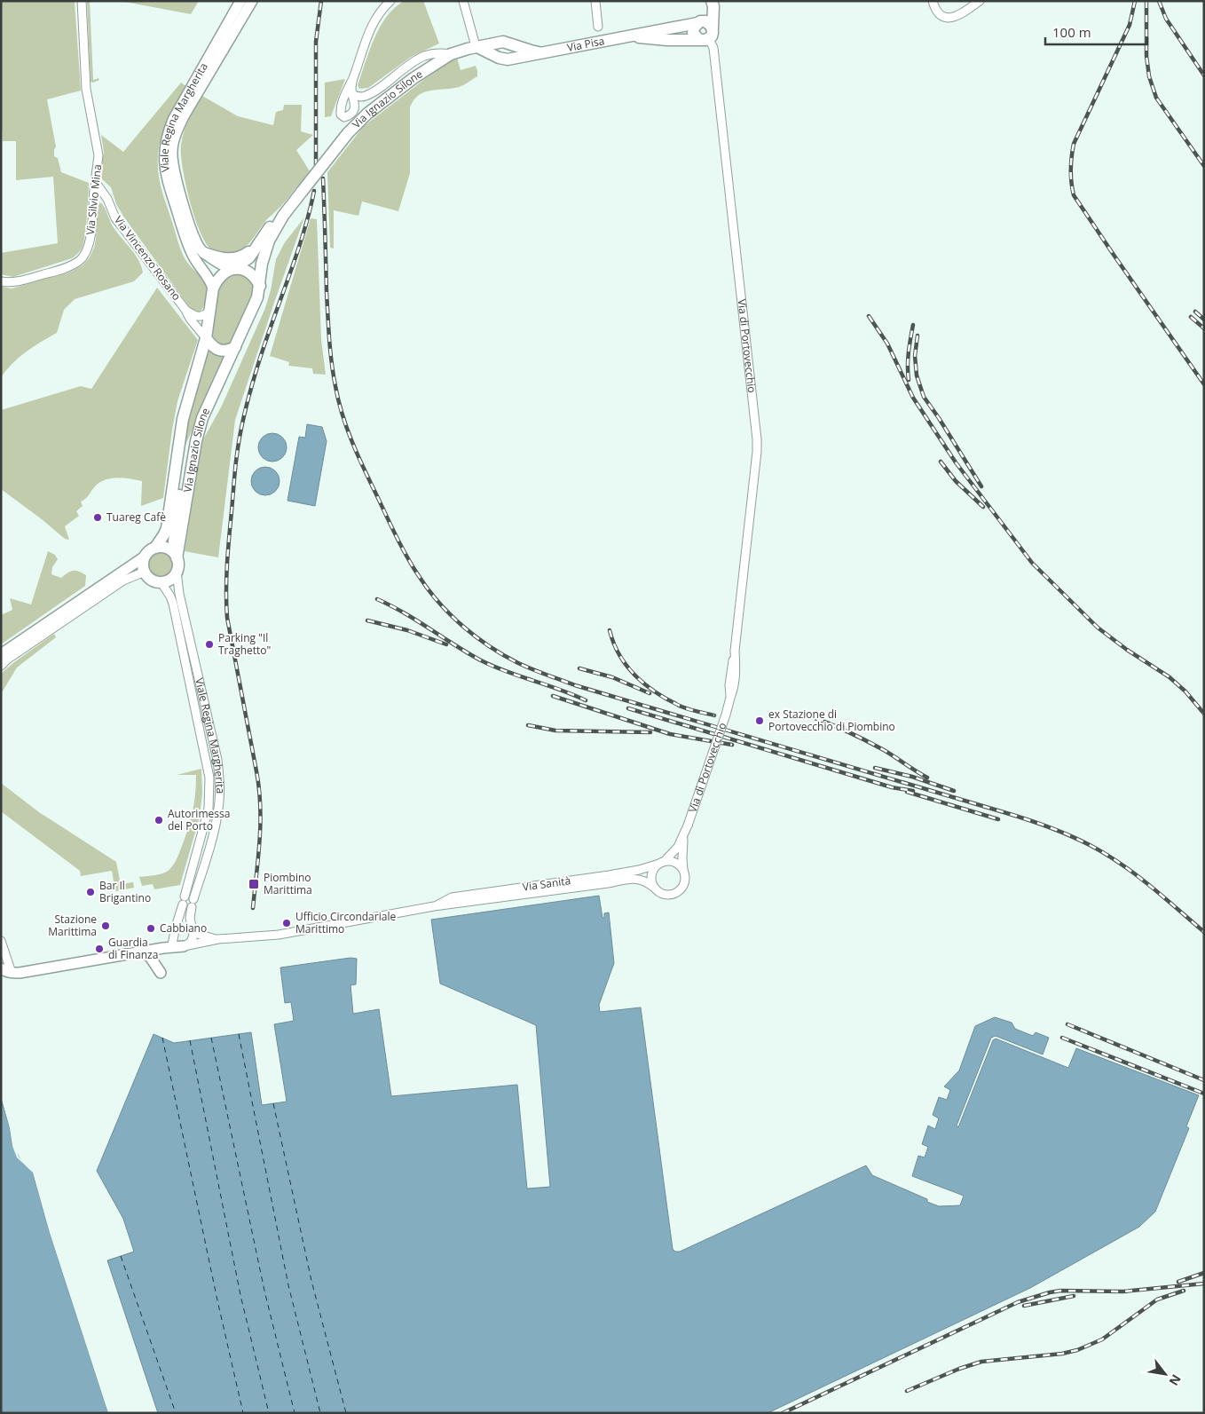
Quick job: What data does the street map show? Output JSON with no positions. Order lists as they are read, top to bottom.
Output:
{
  "streets": {
    "main road": ["Via Pisa", "Via Ignazio Silone", "Via di Portovecchio"],
    "street": [
      "Viale Regina Margherita",
      "Via Silvio Mina",
      "Via Vincenzo Rosano",
      "Via Sanità"
    ]
  },
  "crossings": [
    ["Via Pisa", "Via Ignazio Silone"],
    ["Via Pisa", "Via di Portovecchio"],
    ["Via Ignazio Silone", "Viale Regina Margherita"],
    ["Via Silvio Mina", "Via Vincenzo Rosano"],
    ["Via di Portovecchio", "Via Sanità"]
  ],
  "places": {
    "other": [
      "Tuareg Cafè",
      "Parking \"Il Traghetto\"",
      "ex Stazione di Portovecchio di Piombino",
      "Autorimessa del Porto",
      "Bar Il Brigantino",
      "Ufficio Circondariale Marittimo",
      "Stazione Marittima",
      "Cabbiano",
      "Guardia di Finanza"
    ],
    "transit": ["Piombino Marittima"]
  },
  "scale_bar": "100 m",
  "north": "bottom right"
}
